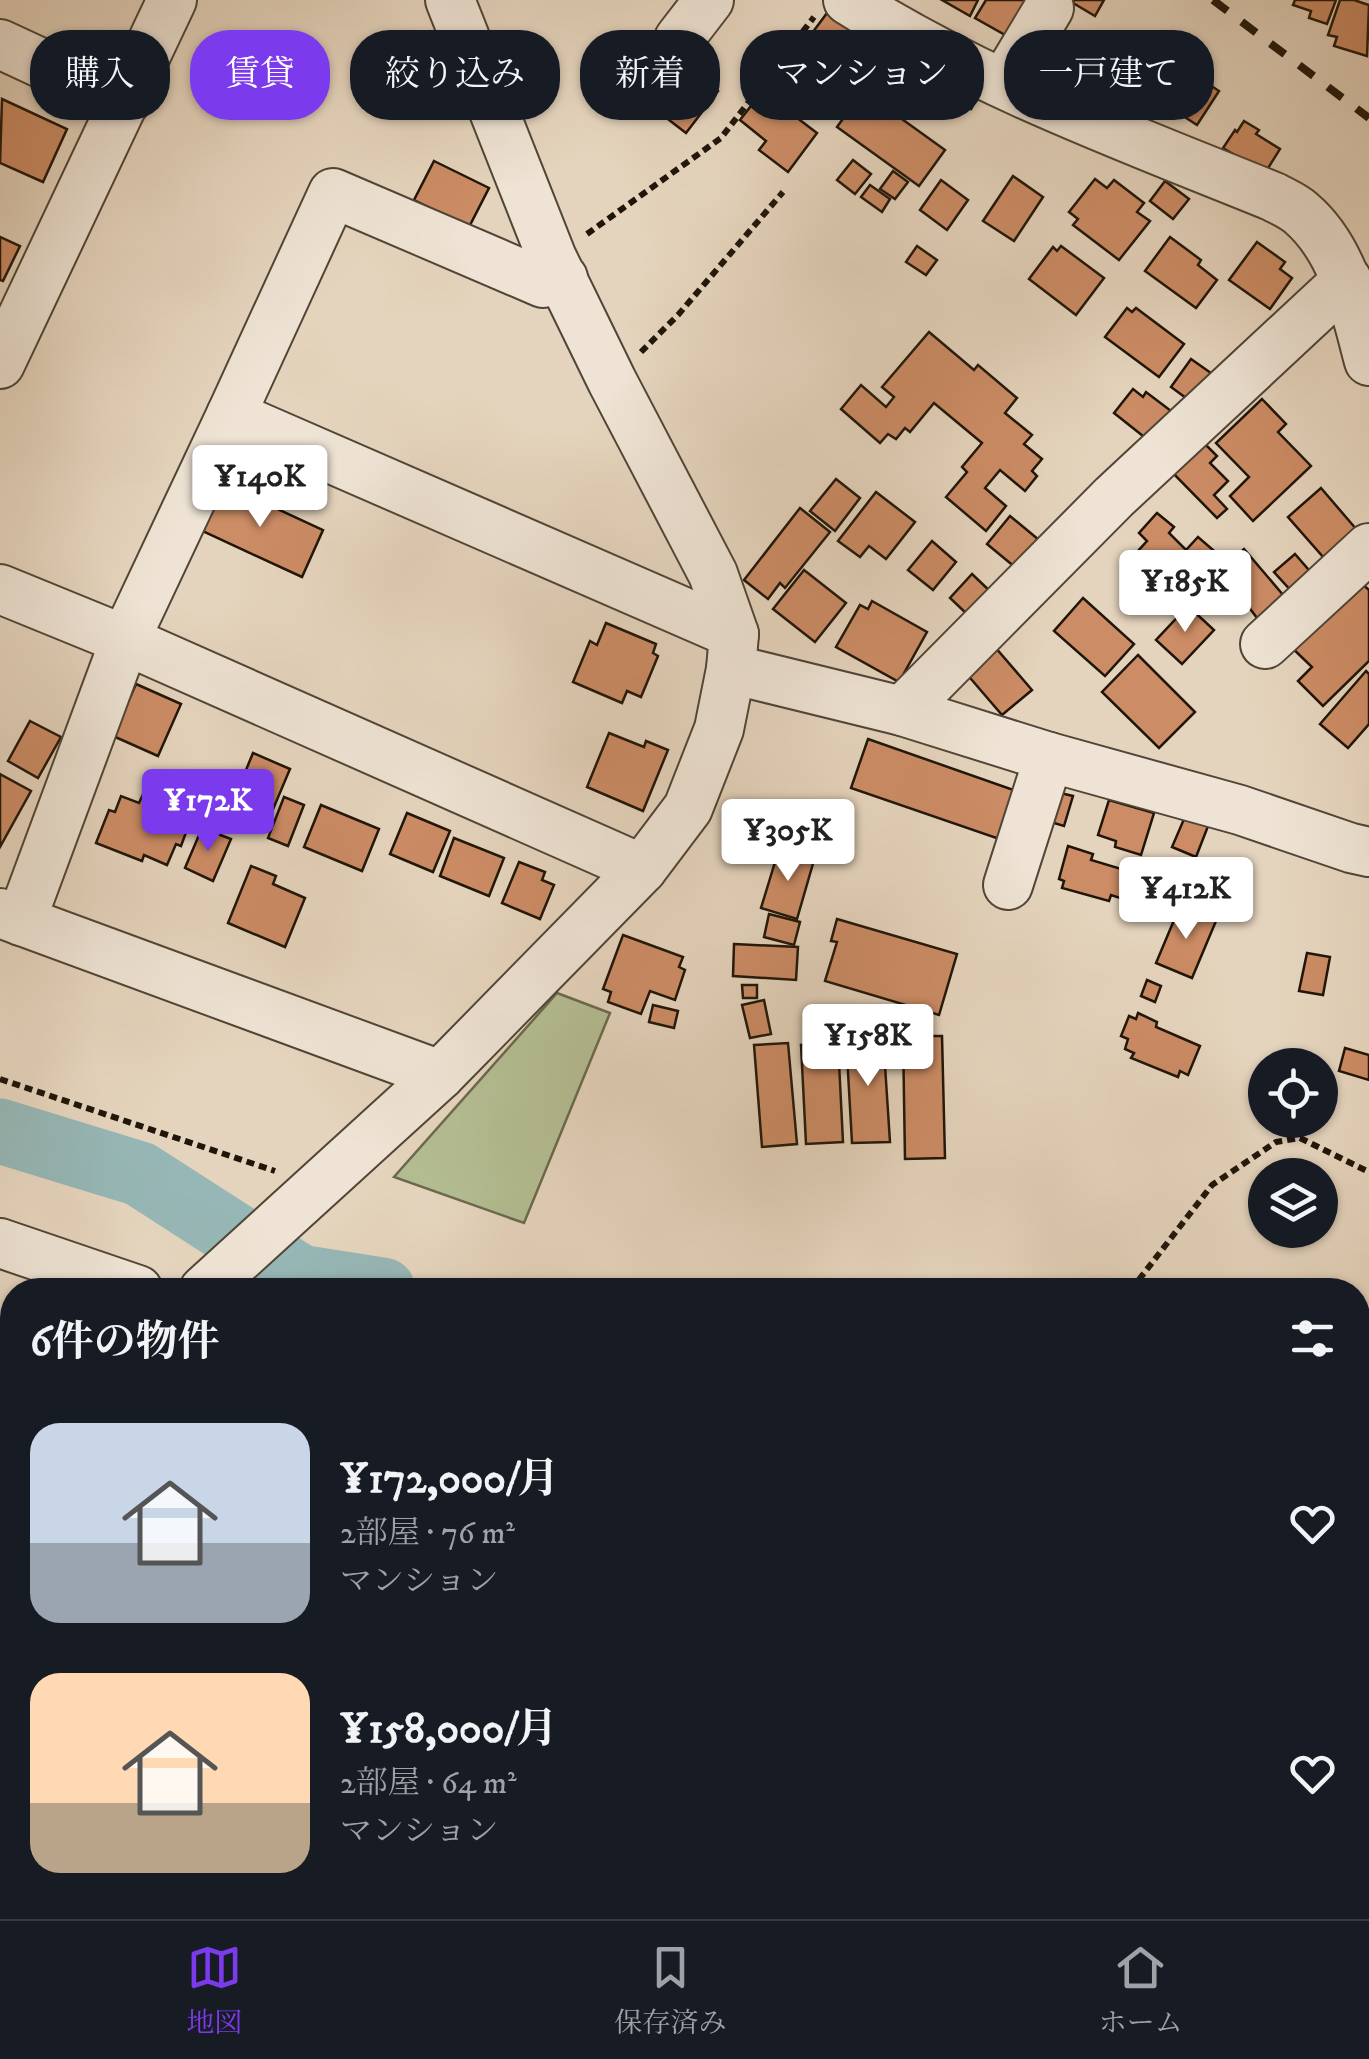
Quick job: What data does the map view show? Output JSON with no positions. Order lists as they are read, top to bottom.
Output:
{
  "page": {
    "chip": [
      "購入",
      "賃貸",
      "絞り込み",
      "新着",
      "マンション",
      "一戸建て"
    ],
    "price": [
      "¥140K",
      "¥185K",
      "¥172K",
      "¥305K",
      "¥412K",
      "¥158K"
    ],
    "heading": "6件の物件",
    "list": [
      {
        "name": "¥172,000/月",
        "note": "2部屋 · 76 m² · マンション"
      },
      {
        "name": "¥158,000/月",
        "note": "2部屋 · 64 m² · マンション"
      }
    ],
    "tabs": ["地図", "保存済み", "ホーム"]
  }
}
